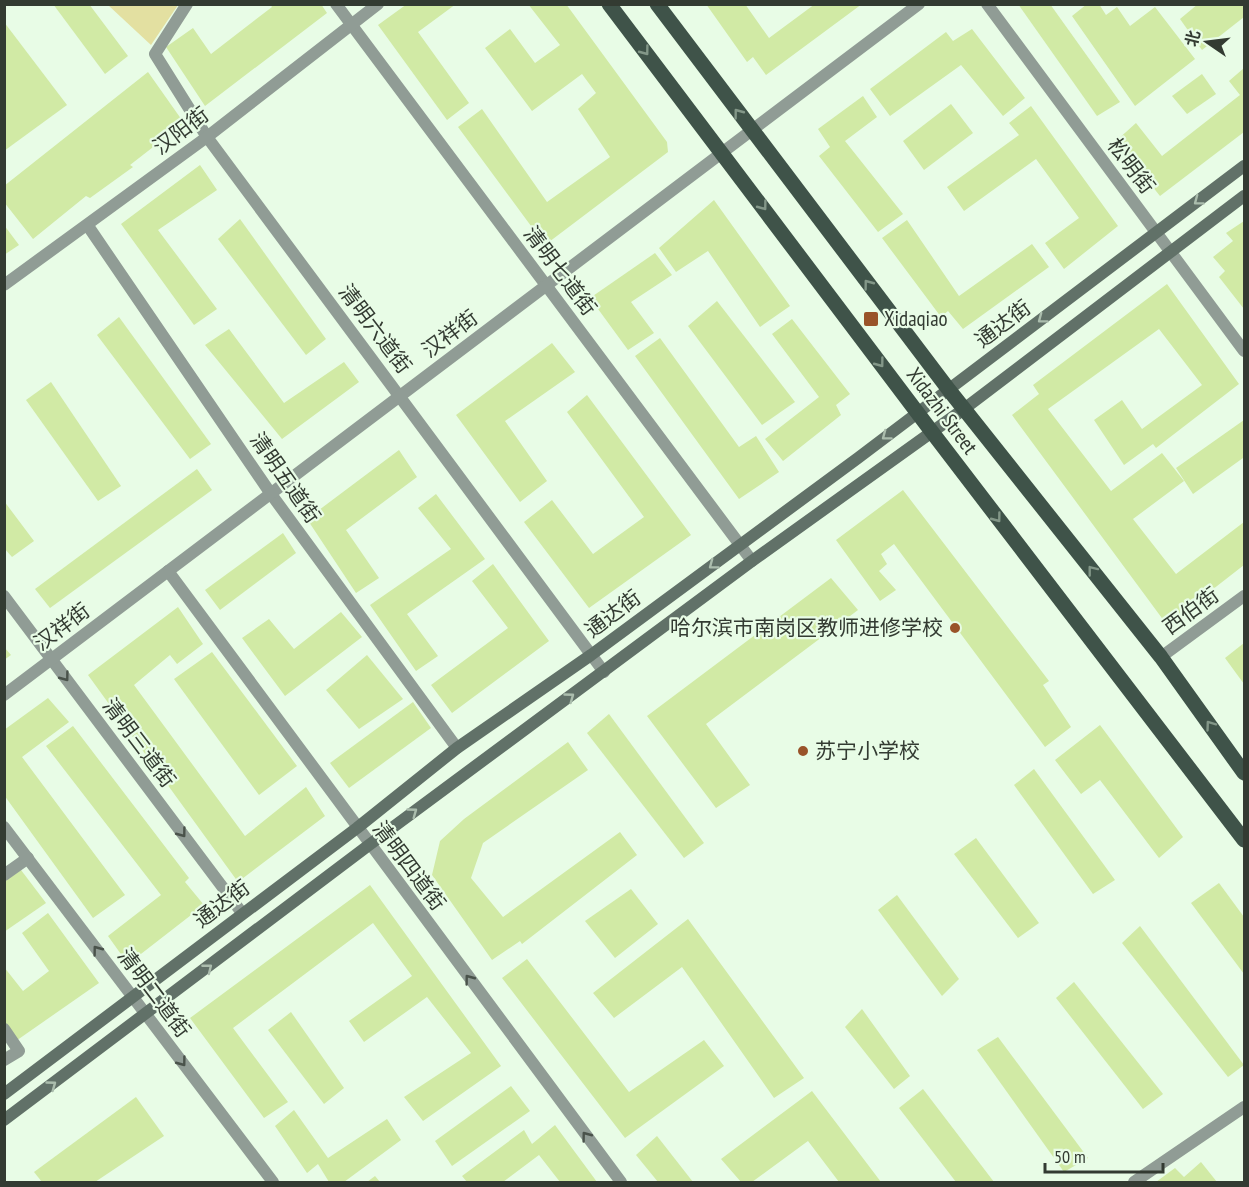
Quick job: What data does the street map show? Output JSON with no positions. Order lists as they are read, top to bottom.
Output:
{
  "streets": {
    "main road": ["通达街", "Xidazhi Street"],
    "street": [
      "汉阳街",
      "松明街",
      "清明七道街",
      "清明六道街",
      "汉祥街",
      "清明五道街",
      "西伯街",
      "清明三道街",
      "清明四道街",
      "清明二道街"
    ]
  },
  "crossings": [
    ["汉阳街", "清明七道街"],
    ["汉阳街", "清明六道街"],
    ["汉阳街", "清明五道街"],
    ["松明街", "通达街"],
    ["清明七道街", "通达街"],
    ["清明七道街", "汉祥街"],
    ["通达街", "清明六道街"],
    ["通达街", "Xidazhi Street"],
    ["通达街", "清明五道街"],
    ["通达街", "清明三道街"],
    ["通达街", "清明四道街"],
    ["通达街", "清明二道街"],
    ["清明六道街", "汉祥街"],
    ["汉祥街", "Xidazhi Street"],
    ["汉祥街", "清明五道街"],
    ["汉祥街", "清明三道街"],
    ["汉祥街", "清明四道街"],
    ["Xidazhi Street", "西伯街"]
  ],
  "one_way": ["清明三道街", "清明四道街"],
  "places": {
    "transit": ["Xidaqiao"],
    "other": ["哈尔滨市南岗区教师进修学校", "苏宁小学校"]
  },
  "scale_bar": "50 m",
  "north": "left"
}
